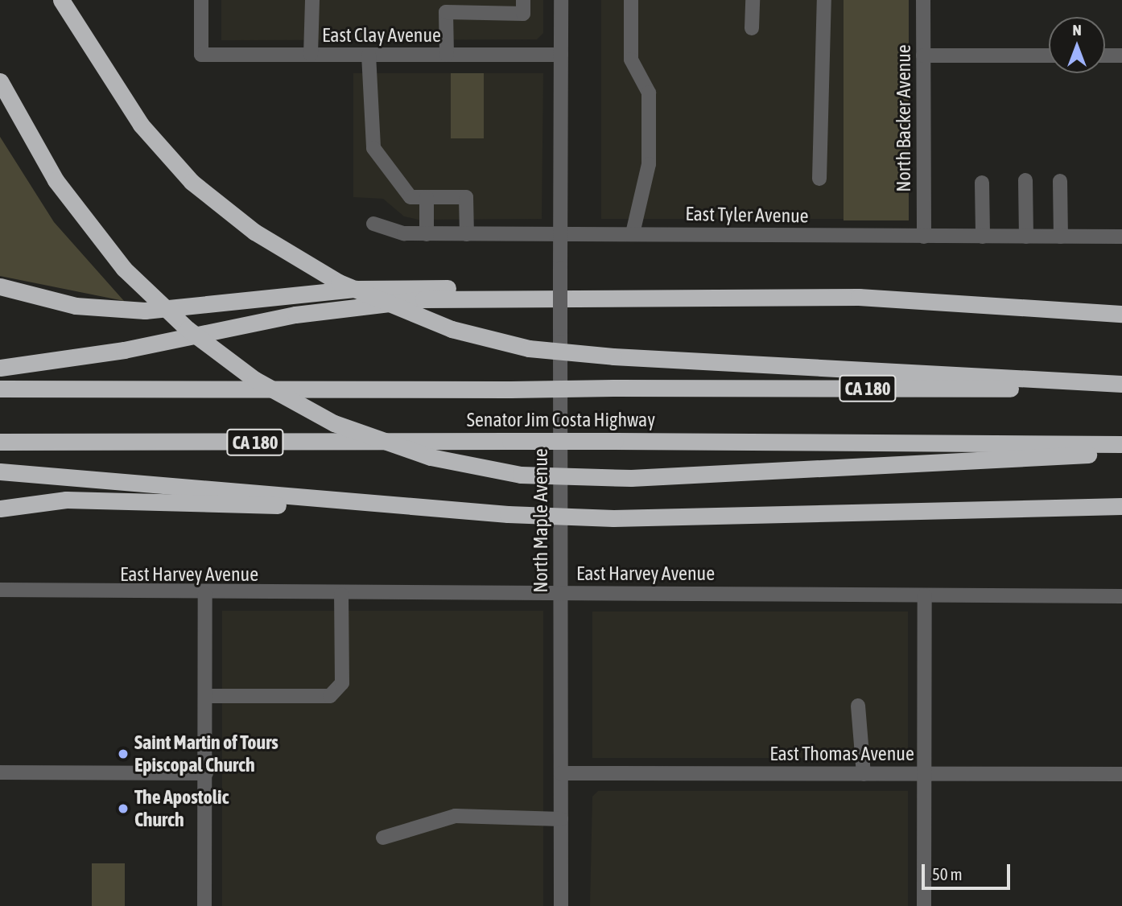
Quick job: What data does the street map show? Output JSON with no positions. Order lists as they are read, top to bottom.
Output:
{
  "streets": {
    "highway": ["CA 180", "Senator Jim Costa Highway"],
    "street": [
      "East Clay Avenue",
      "North Backer Avenue",
      "East Tyler Avenue",
      "North Maple Avenue",
      "East Harvey Avenue",
      "East Thomas Avenue"
    ]
  },
  "crossings": [
    ["East Clay Avenue", "North Maple Avenue"],
    ["North Backer Avenue", "East Tyler Avenue"],
    ["East Tyler Avenue", "North Maple Avenue"],
    ["North Maple Avenue", "East Harvey Avenue"],
    ["North Maple Avenue", "East Thomas Avenue"]
  ],
  "places": ["Saint Martin of Tours Episcopal Church", "The Apostolic Church"],
  "scale_bar": "50 m",
  "north": "top"
}
